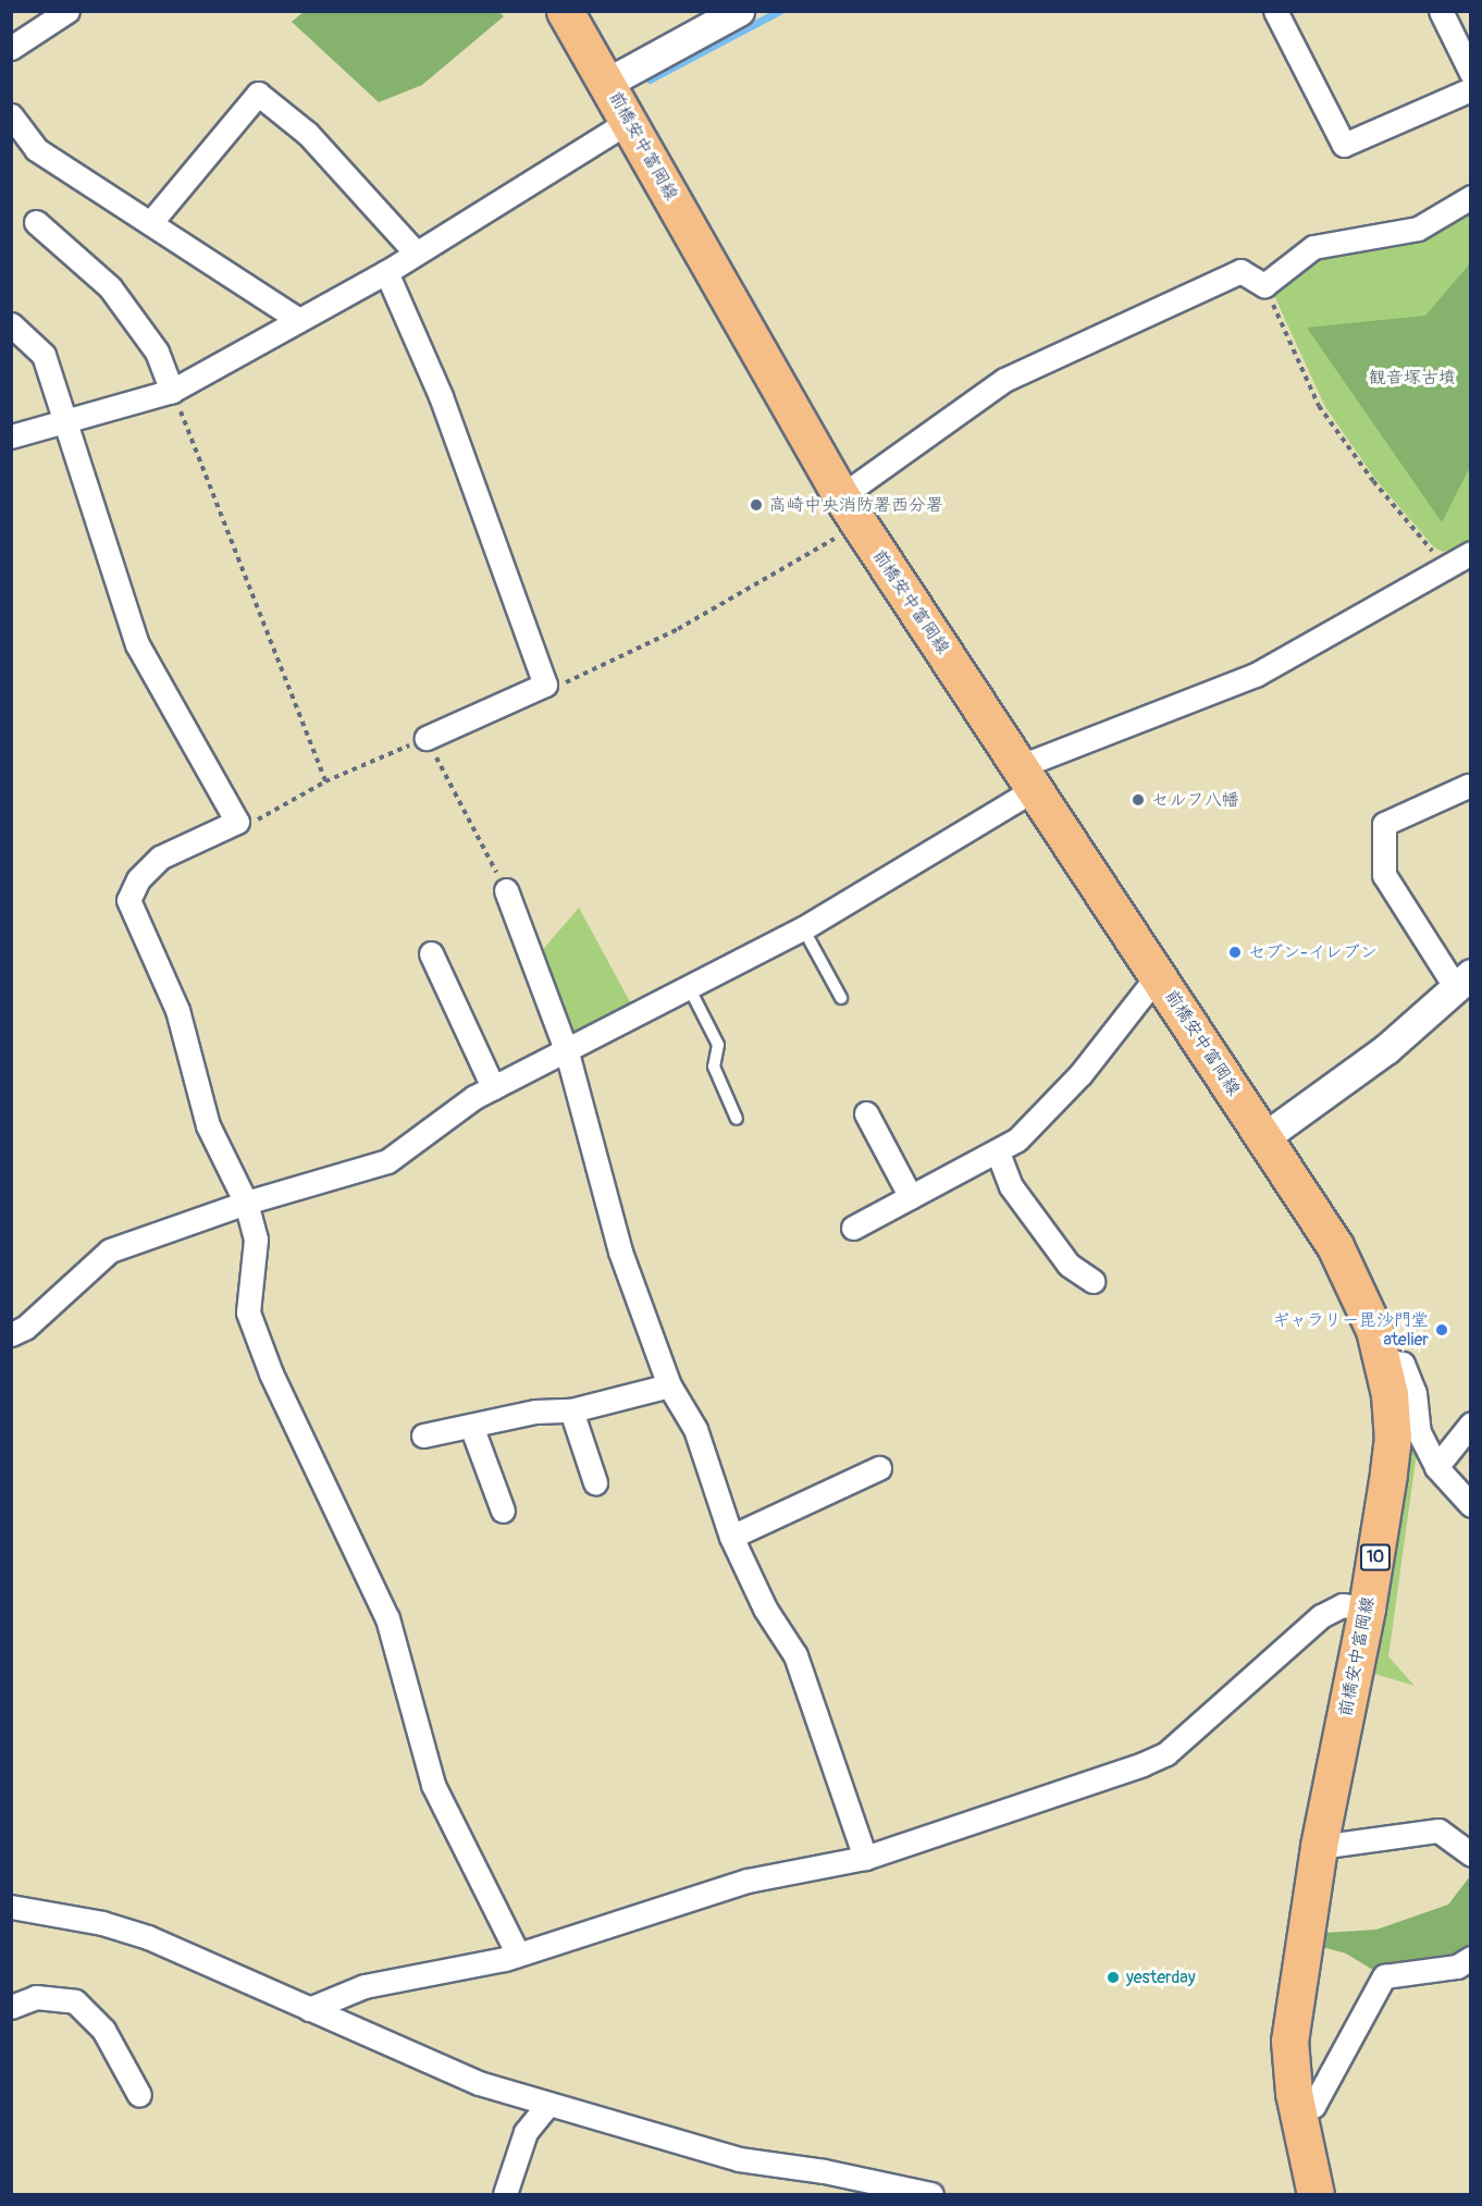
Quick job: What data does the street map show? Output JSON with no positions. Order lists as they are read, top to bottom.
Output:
{
  "streets": {
    "main road": ["前橋安中富岡線", "10"]
  },
  "parks": ["観音塚古墳"],
  "places": [
    "高崎中央消防署西分署",
    "セルフ八幡",
    "セブン-イレブン",
    "ギャラリー毘沙門堂 atelier",
    "yesterday"
  ]
}
